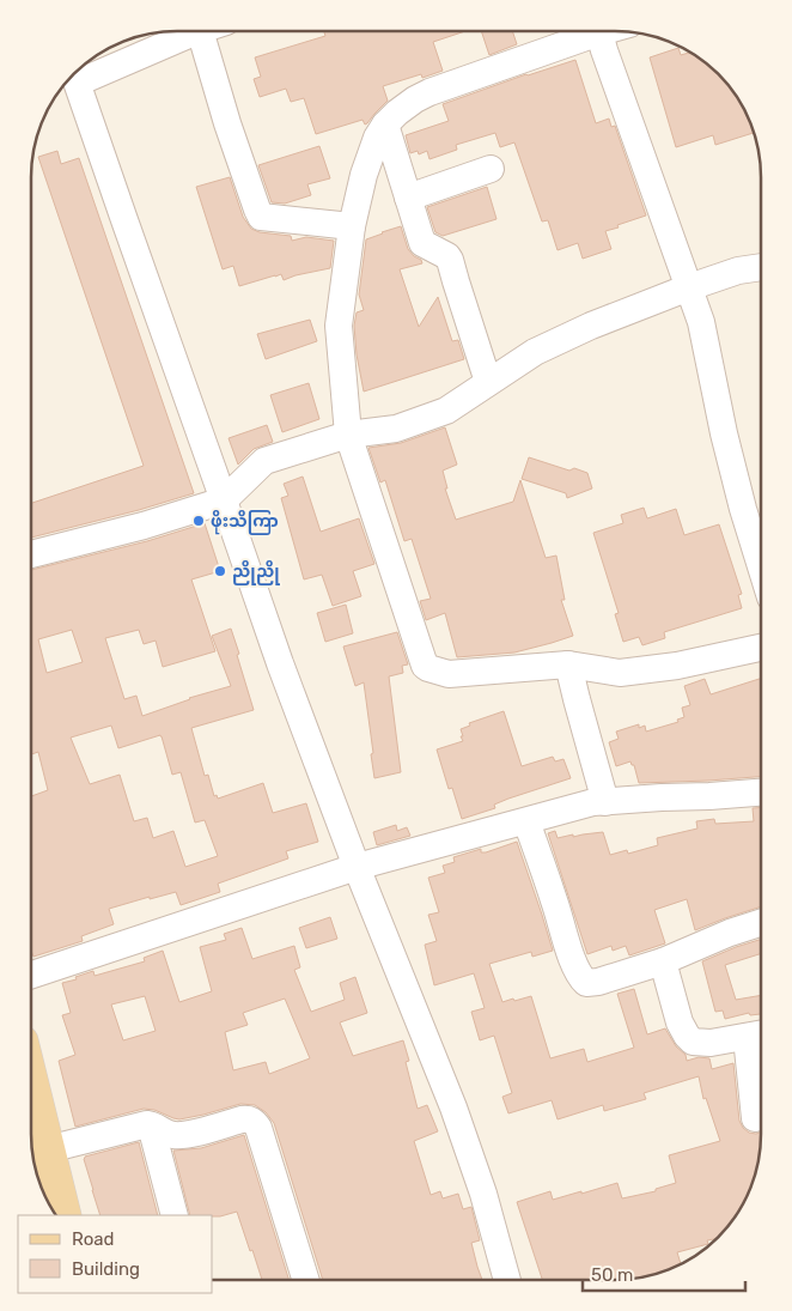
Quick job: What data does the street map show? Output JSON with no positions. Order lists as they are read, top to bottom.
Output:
{
  "places": ["ဖိုးသိကြာ", "ညိုညို"],
  "legend": ["Road", "Building"],
  "scale_bar": "50 m"
}
